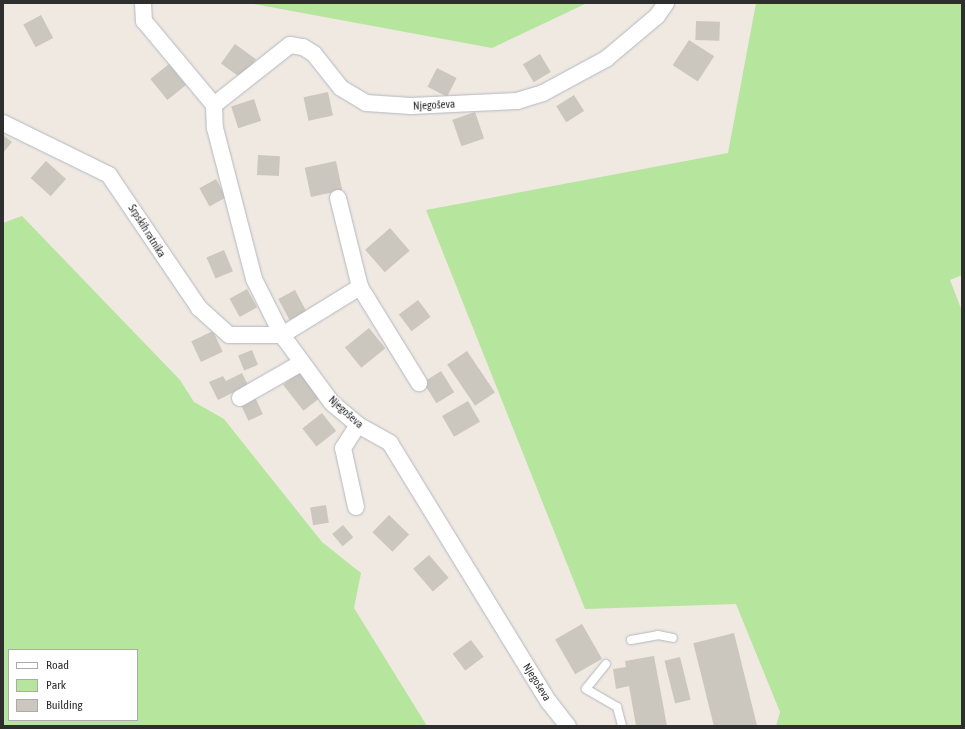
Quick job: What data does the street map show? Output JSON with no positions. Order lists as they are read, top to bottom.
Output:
{
  "streets": {
    "street": ["Njegoševa", "Srpskih ratnika"]
  },
  "crossings": [
    ["Njegoševa", "Srpskih ratnika"]
  ],
  "legend": ["Road", "Park", "Building"]
}
